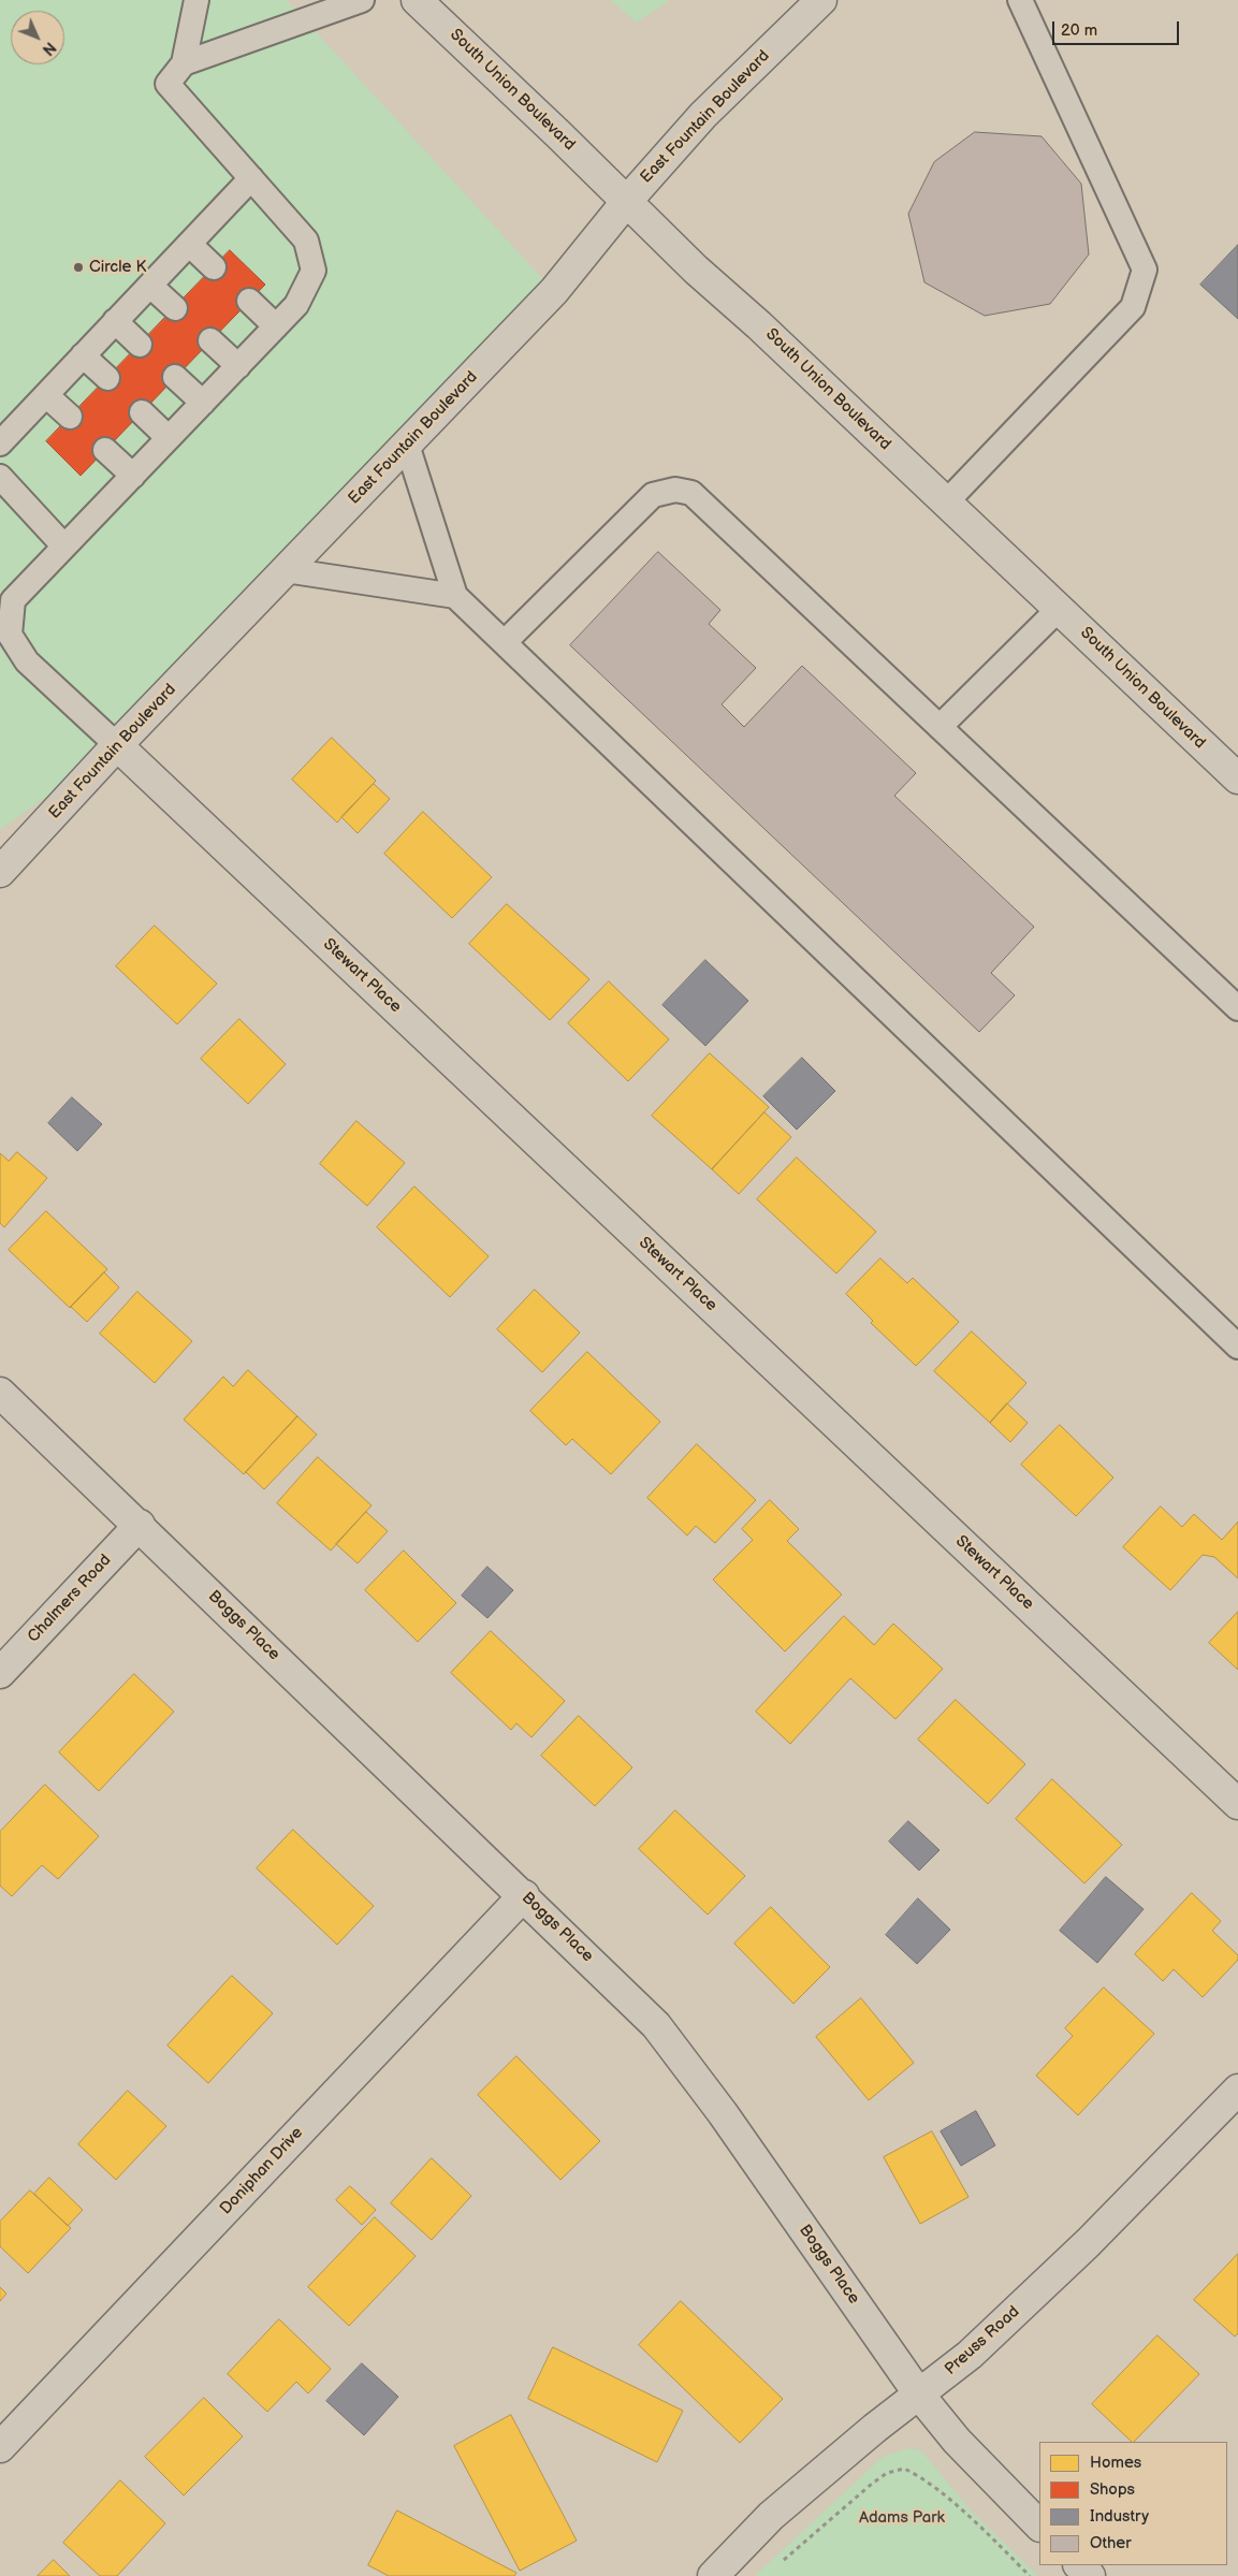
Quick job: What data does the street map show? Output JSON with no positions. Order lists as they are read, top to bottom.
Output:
{
  "streets": {
    "street": [
      "South Union Boulevard",
      "East Fountain Boulevard",
      "Stewart Place",
      "Chalmers Road",
      "Boggs Place",
      "Doniphan Drive",
      "Preuss Road"
    ]
  },
  "crossings": [
    ["South Union Boulevard", "East Fountain Boulevard"],
    ["East Fountain Boulevard", "Stewart Place"],
    ["Chalmers Road", "Boggs Place"],
    ["Boggs Place", "Doniphan Drive"],
    ["Boggs Place", "Preuss Road"]
  ],
  "parks": ["Adams Park"],
  "places": ["Circle K"],
  "legend": [
    "Homes",
    "Shops",
    "Industry",
    "Other"
  ],
  "scale_bar": "20 m",
  "north": "bottom right"
}
